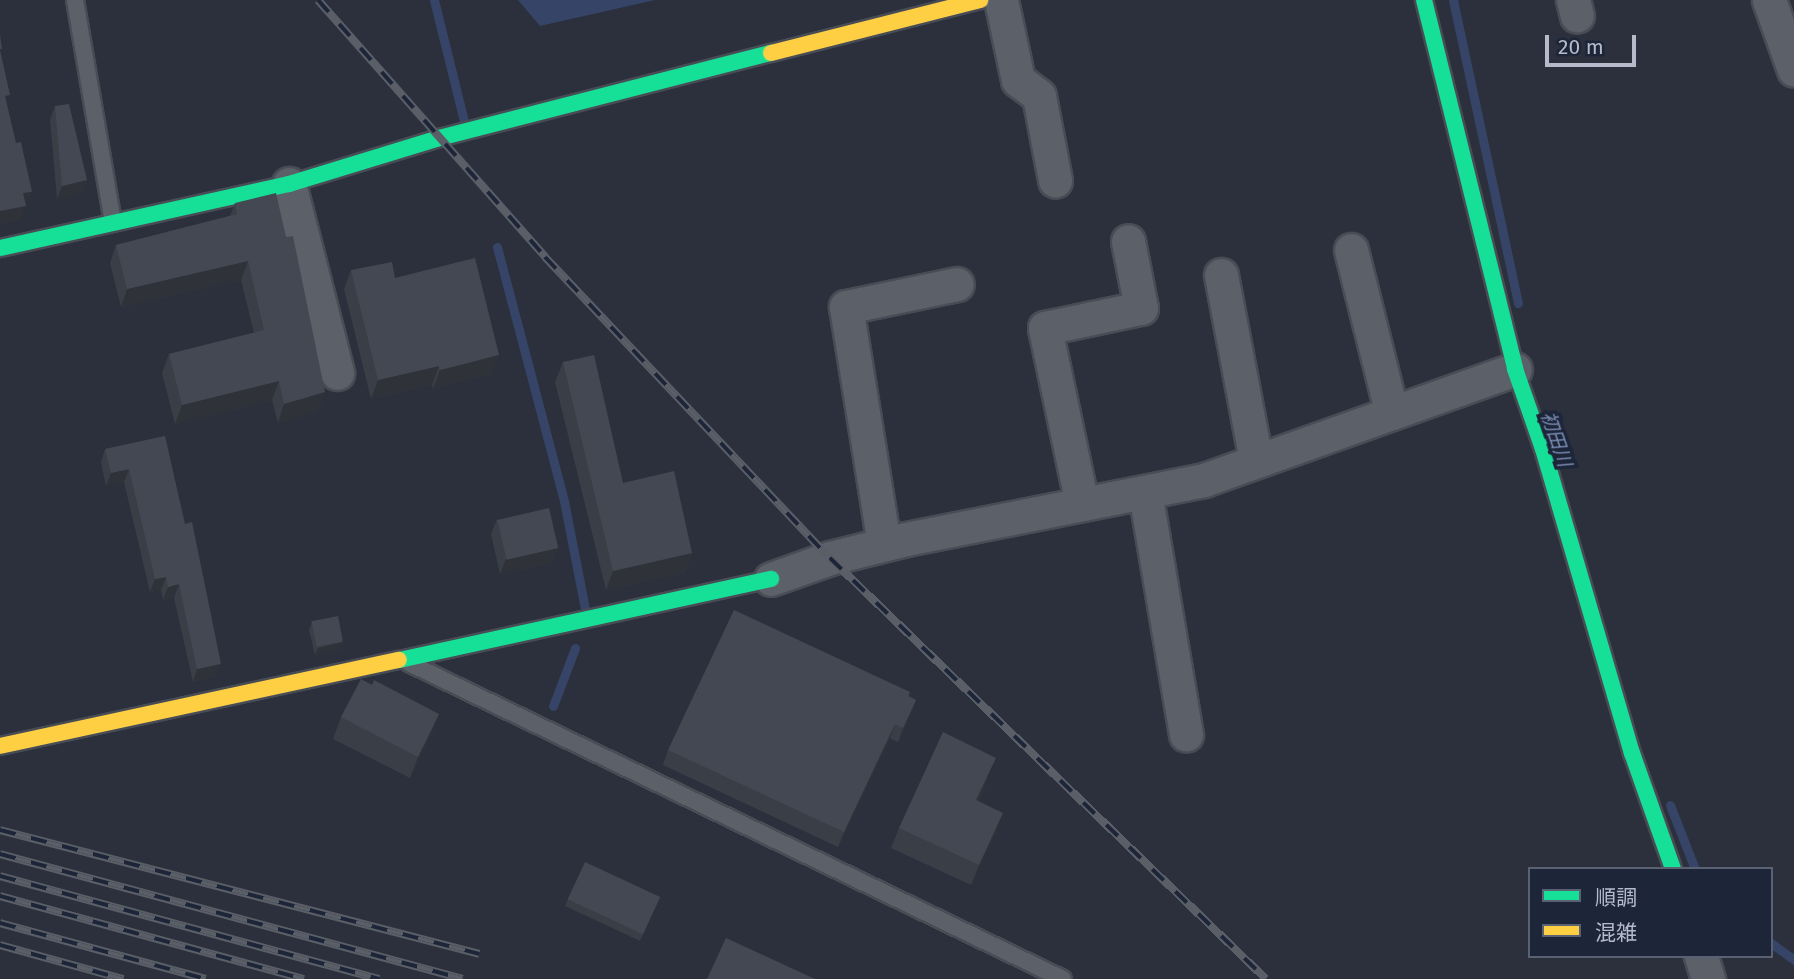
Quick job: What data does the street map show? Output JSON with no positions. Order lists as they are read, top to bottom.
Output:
{
  "water": ["初田川"],
  "legend": ["順調", "混雑"],
  "scale_bar": "20 m"
}
